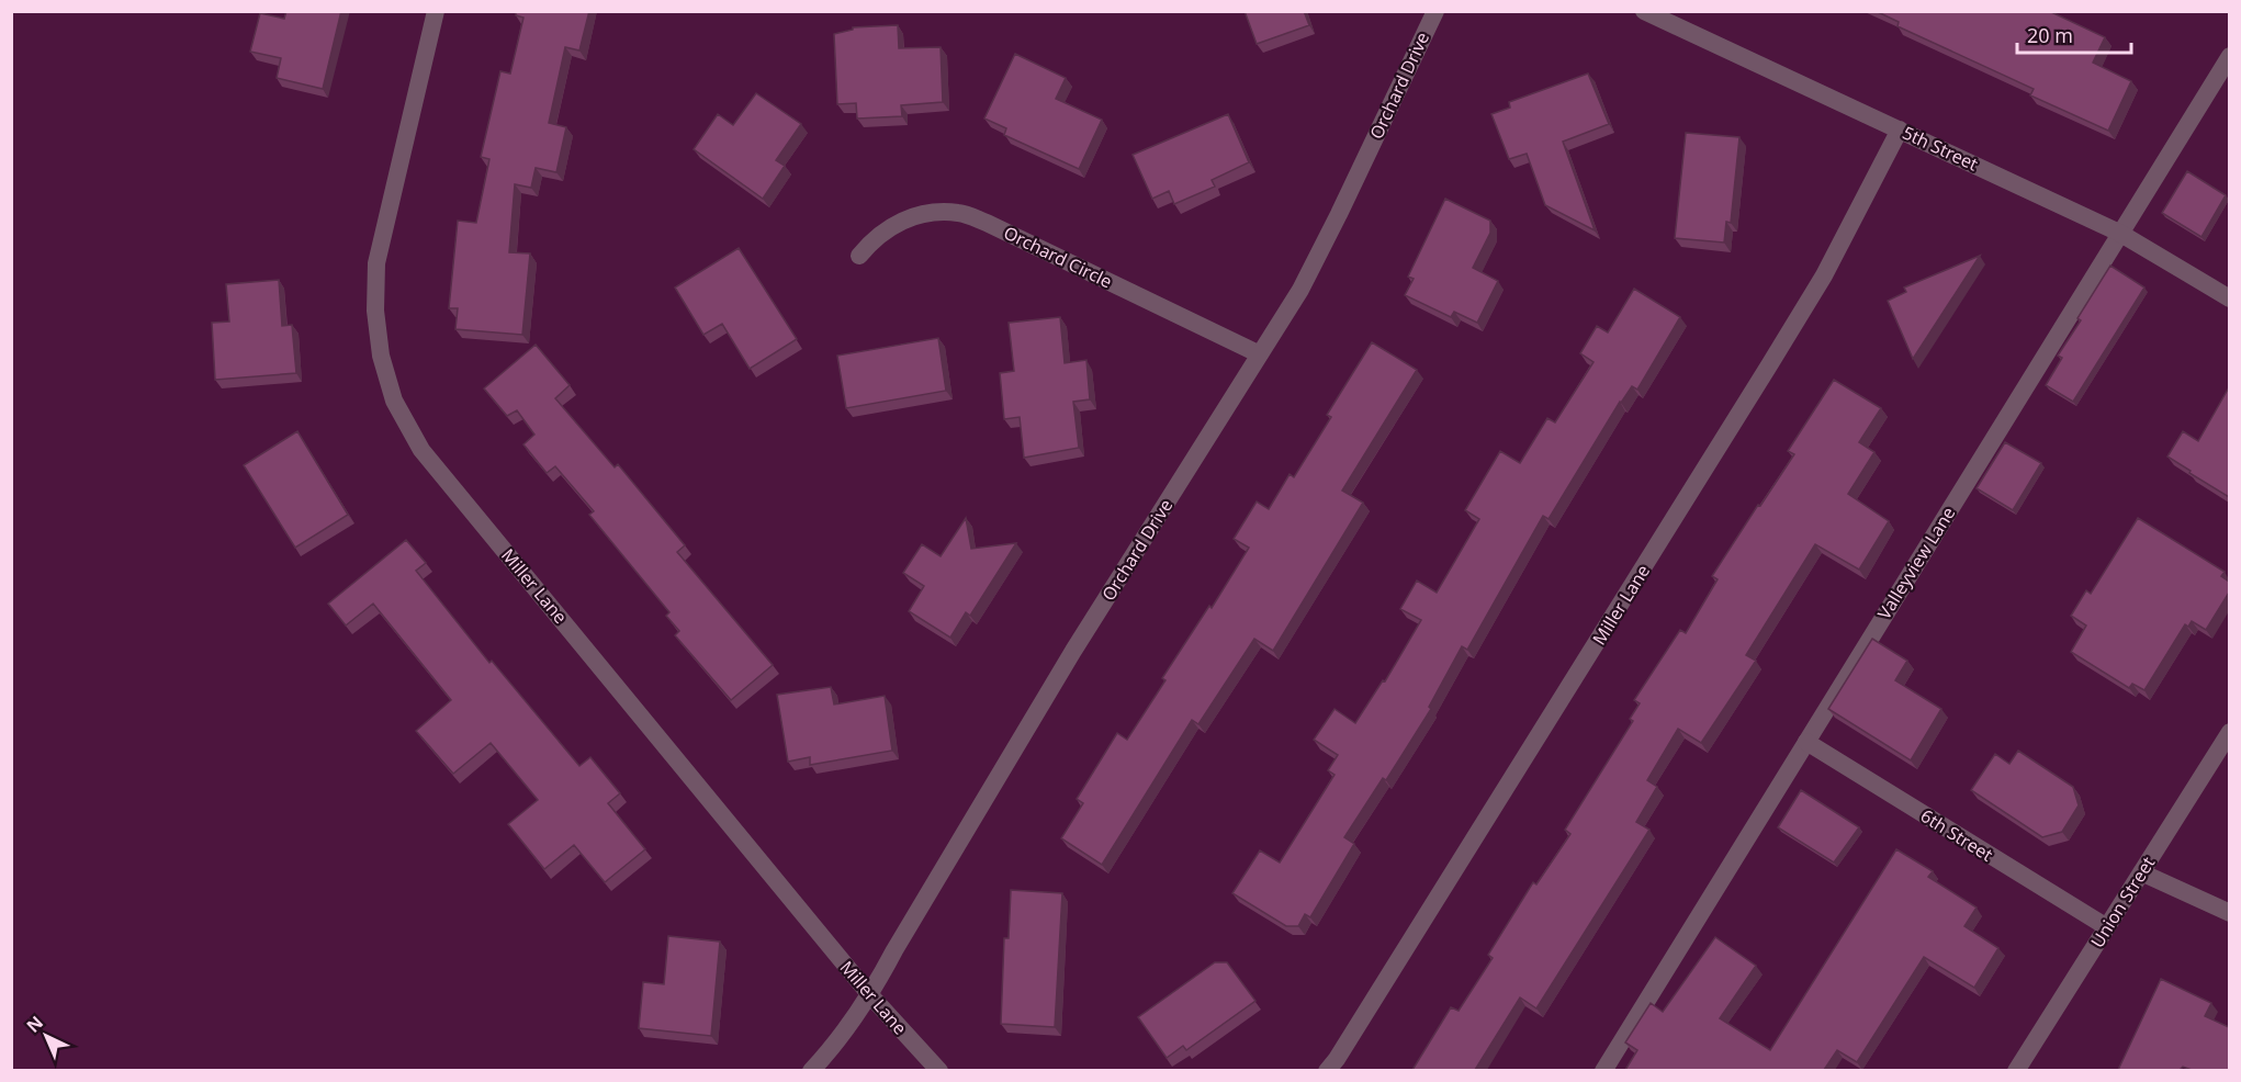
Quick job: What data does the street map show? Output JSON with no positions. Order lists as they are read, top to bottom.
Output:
{
  "streets": {
    "street": [
      "Orchard Drive",
      "5th Street",
      "Orchard Circle",
      "Valleyview Lane",
      "Miller Lane",
      "6th Street",
      "Union Street"
    ]
  },
  "crossings": [
    ["Orchard Drive", "Orchard Circle"],
    ["Orchard Drive", "Miller Lane"],
    ["5th Street", "Valleyview Lane"],
    ["5th Street", "Miller Lane"],
    ["Valleyview Lane", "6th Street"],
    ["6th Street", "Union Street"]
  ],
  "scale_bar": "20 m",
  "north": "top left"
}
